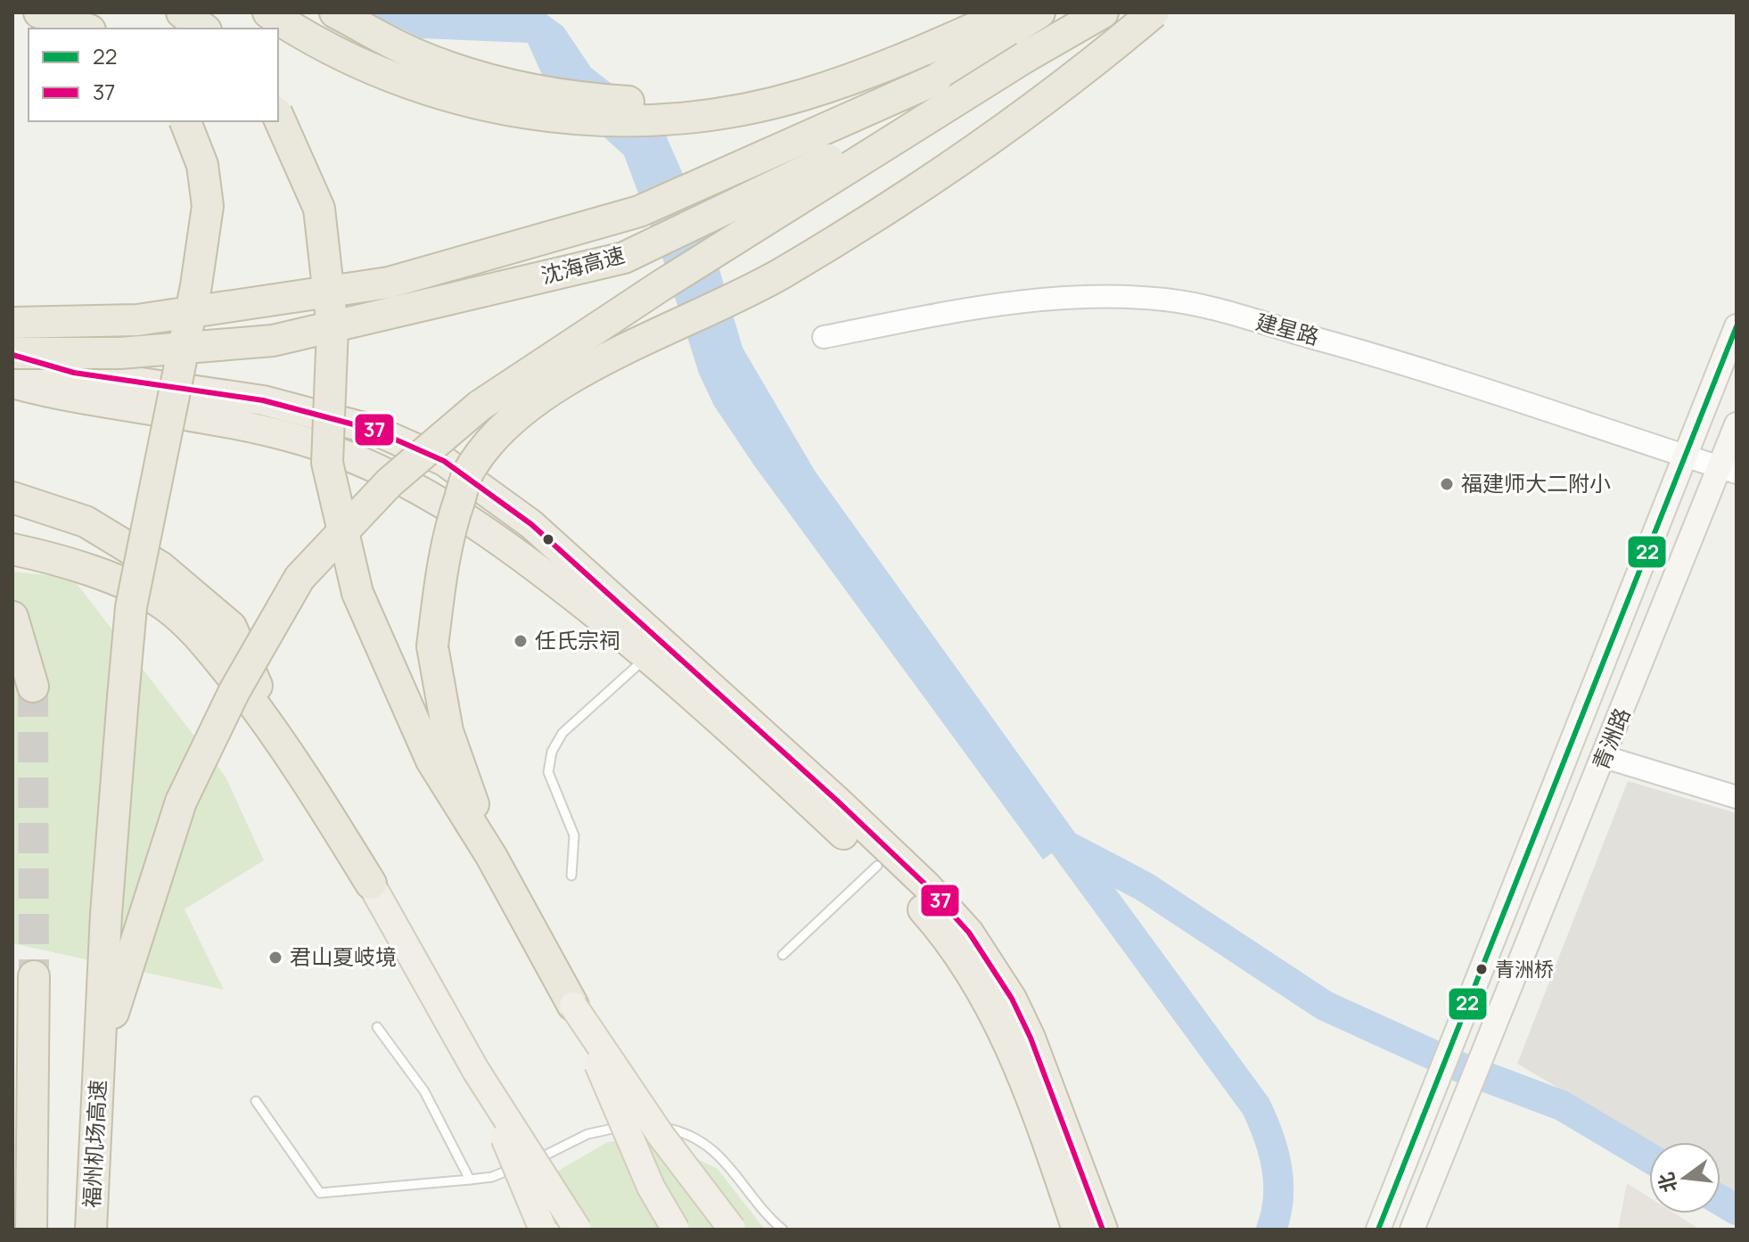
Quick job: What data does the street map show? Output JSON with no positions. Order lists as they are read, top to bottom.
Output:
{
  "streets": {
    "highway": ["沈海高速", "福州机场高速"],
    "main road": ["青洲路"],
    "street": ["建星路"]
  },
  "crossings": [
    ["建星路", "青洲路"]
  ],
  "places": [
    "福建师大二附小",
    "任氏宗祠",
    "君山夏岐境",
    "青洲桥"
  ],
  "lines": ["transit line 22", "transit line 37"],
  "legend": ["22", "37"],
  "north": "left"
}
